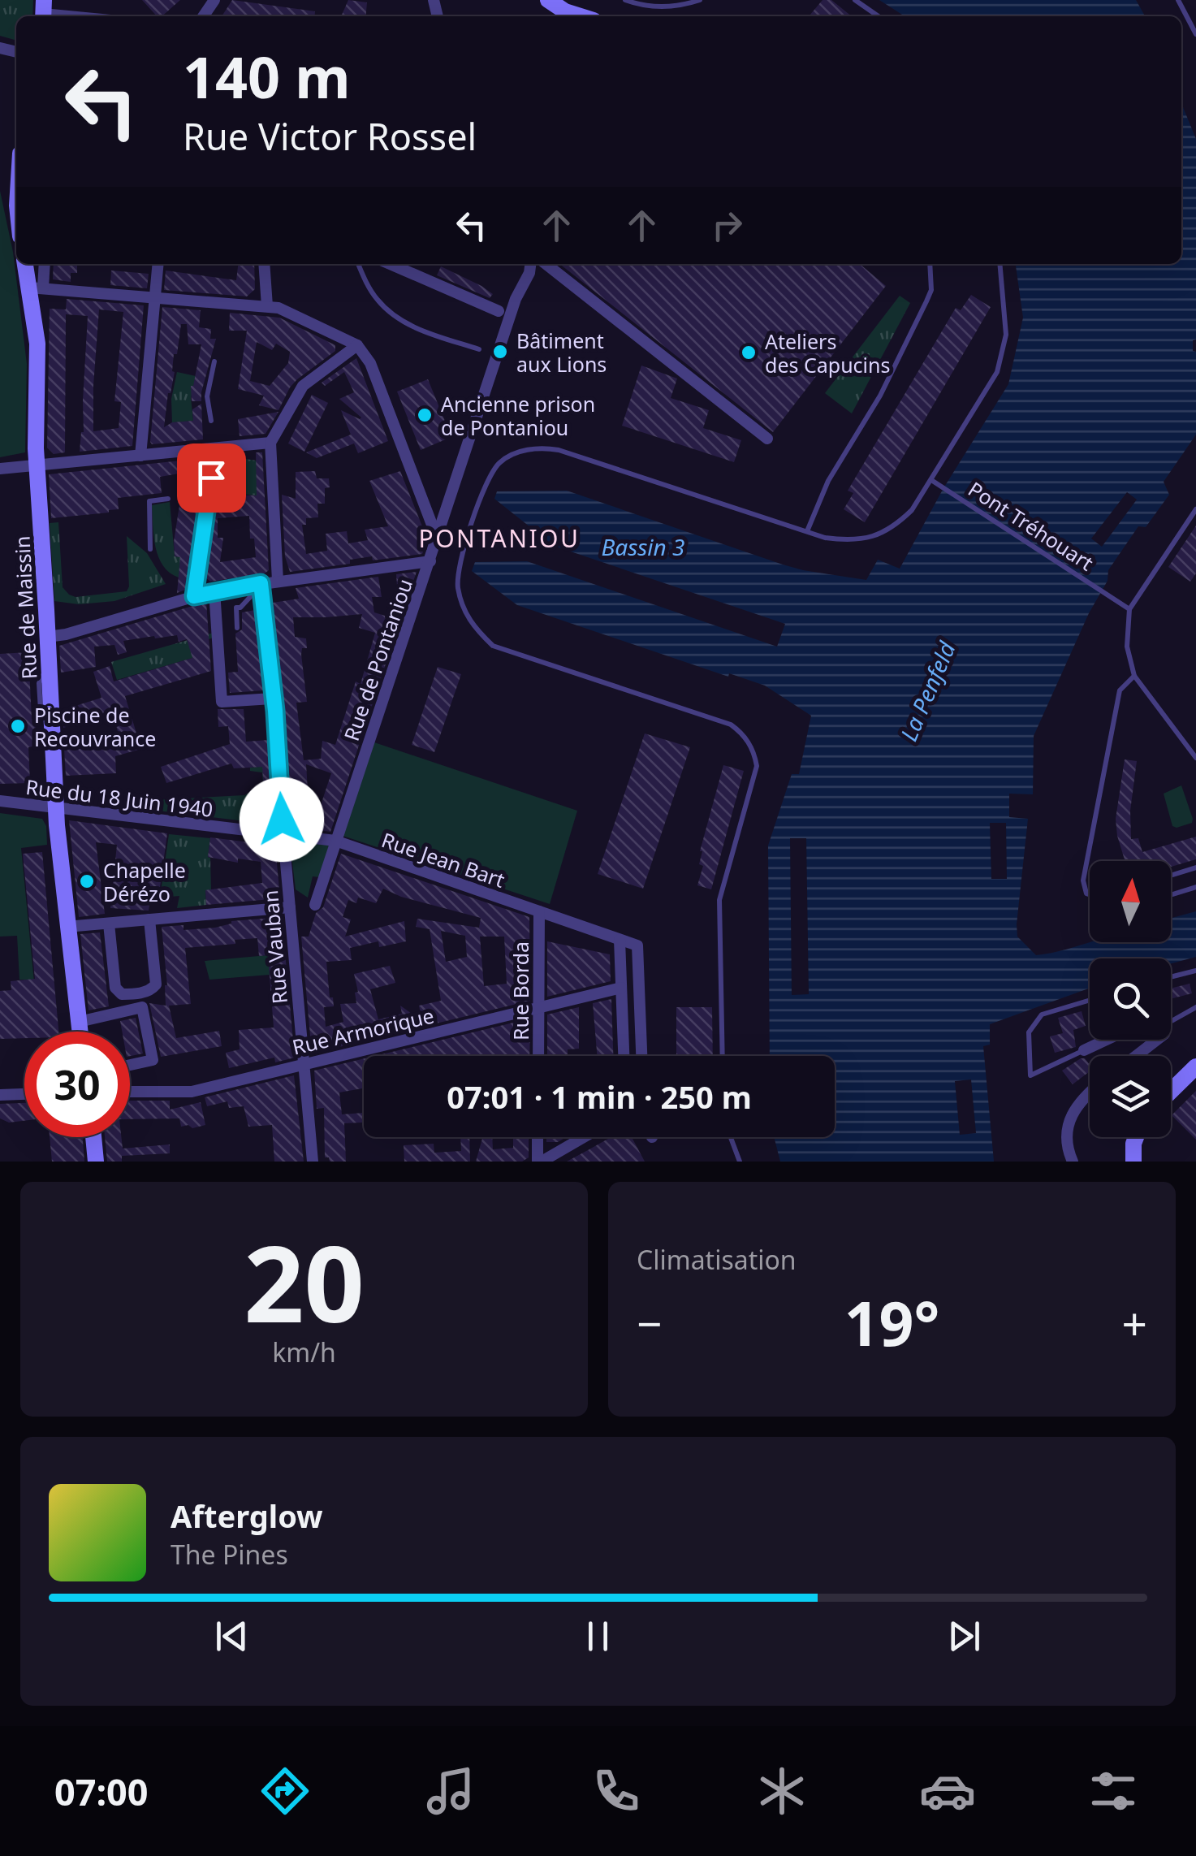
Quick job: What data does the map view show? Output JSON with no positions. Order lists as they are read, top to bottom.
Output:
{
  "streets": {
    "street": [
      "Rue de Maissin",
      "Rue de Pontaniou",
      "Rue du 18 Juin 1940",
      "Rue Jean Bart",
      "Rue Vauban",
      "Rue Borda",
      "Rue Armorique"
    ],
    "lane": ["Pont Tréhouart"]
  },
  "crossings": [
    ["Rue de Maissin", "Rue du 18 Juin 1940"],
    ["Rue de Pontaniou", "Rue du 18 Juin 1940"],
    ["Rue de Pontaniou", "Rue Jean Bart"],
    ["Rue du 18 Juin 1940", "Rue Jean Bart"],
    ["Rue du 18 Juin 1940", "Rue Vauban"],
    ["Rue Jean Bart", "Rue Borda"],
    ["Rue Vauban", "Rue Armorique"],
    ["Rue Borda", "Rue Armorique"]
  ],
  "districts": ["PONTANIOU"],
  "water": ["Bassin 3", "La Penfeld"],
  "places": [
    "Bâtiment aux Lions",
    "Ateliers des Capucins",
    "Ancienne prison de Pontaniou",
    "Piscine de Recouvrance",
    "Chapelle Dérézo"
  ],
  "north": "top",
  "page": {
    "turn": ["140 m", "Rue Victor Rossel"],
    "limit": "30",
    "trip": "07:01 · 1 min · 250 m",
    "tile": [
      ["20", "km/h"],
      "Climatisation"
    ],
    "heat": ["−", "19°", "+"],
    "song": ["Afterglow", "The Pines"],
    "tabs": "07:00"
  }
}
